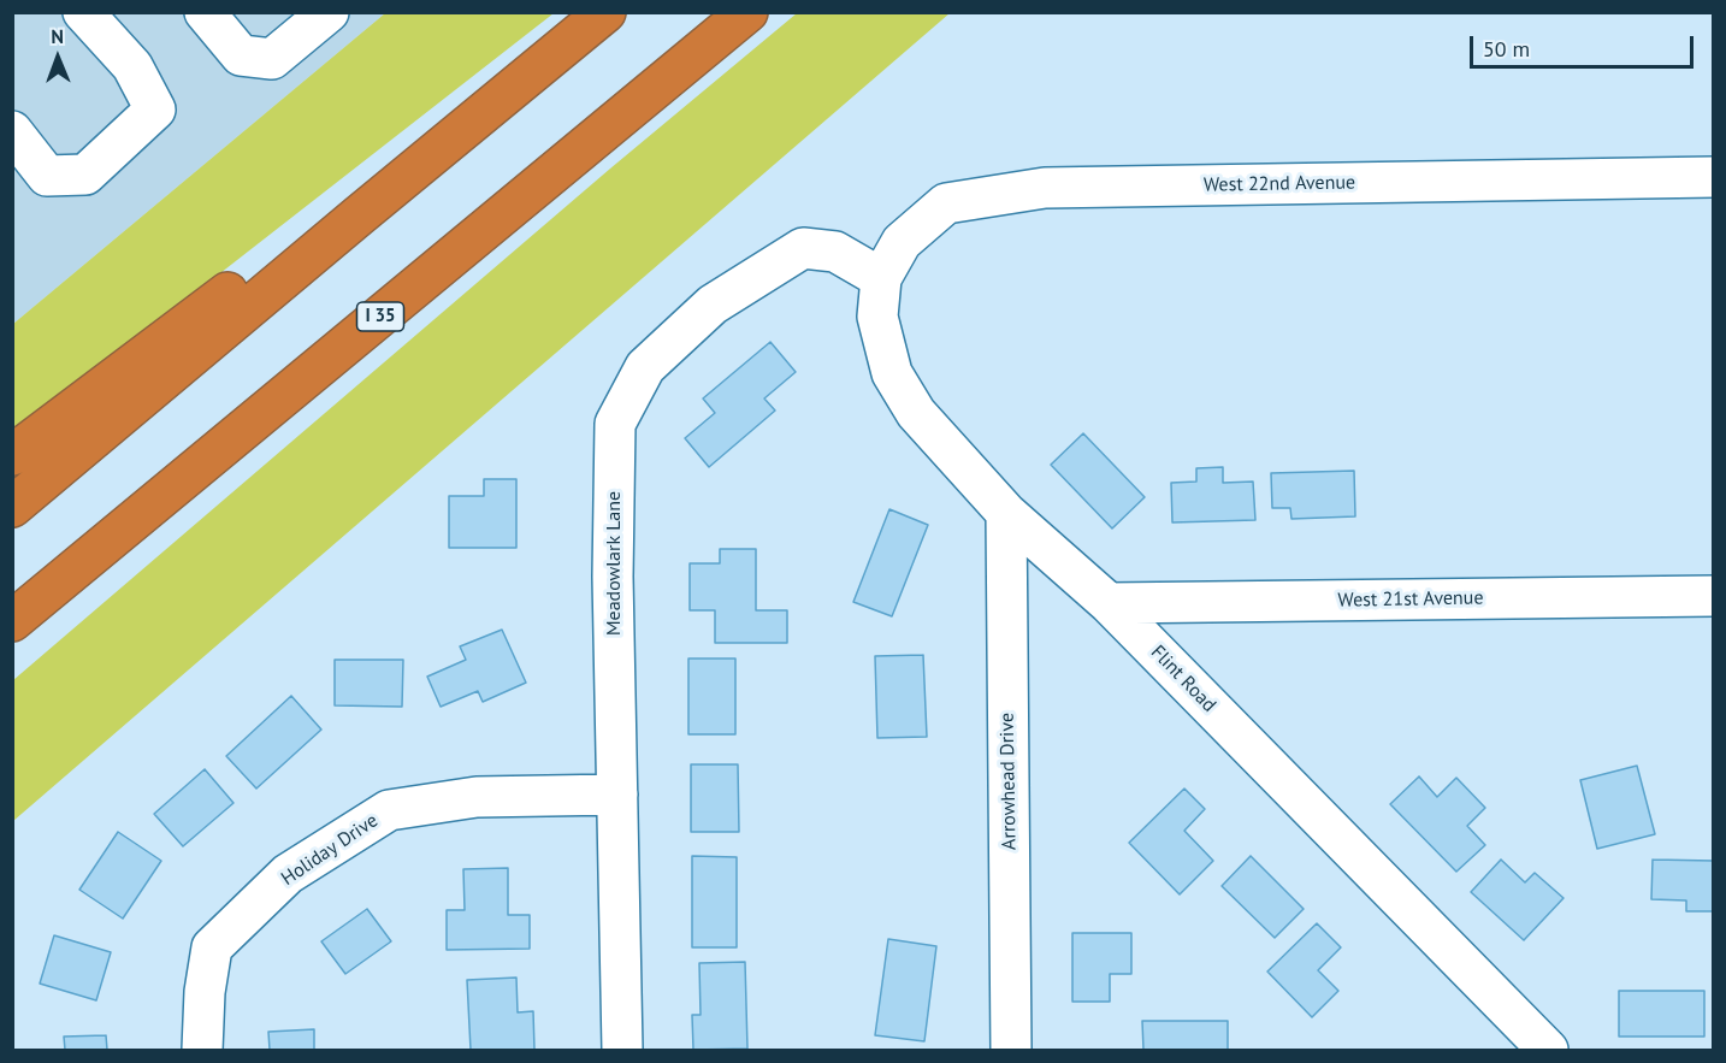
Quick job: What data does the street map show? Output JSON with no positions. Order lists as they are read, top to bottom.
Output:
{
  "streets": {
    "highway": ["I 35"],
    "street": [
      "West 22nd Avenue",
      "Meadowlark Lane",
      "West 21st Avenue",
      "Flint Road",
      "Arrowhead Drive",
      "Holiday Drive"
    ]
  },
  "crossings": [
    ["West 22nd Avenue", "Meadowlark Lane"],
    ["West 22nd Avenue", "Flint Road"],
    ["Meadowlark Lane", "Flint Road"],
    ["Meadowlark Lane", "Holiday Drive"],
    ["West 21st Avenue", "Flint Road"],
    ["Flint Road", "Arrowhead Drive"]
  ],
  "scale_bar": "50 m",
  "north": "top"
}
